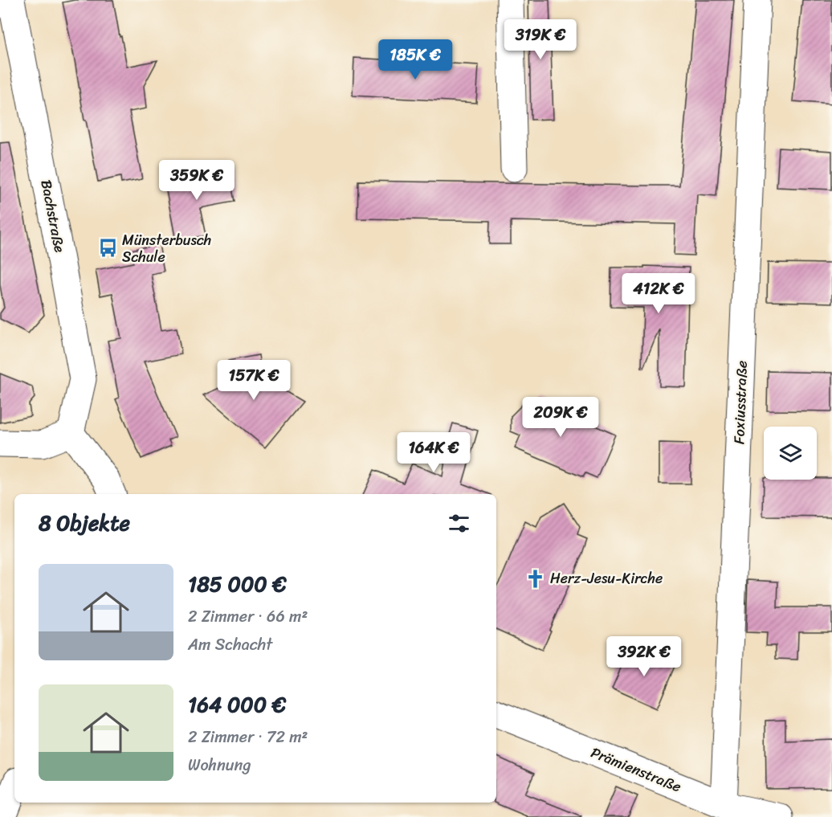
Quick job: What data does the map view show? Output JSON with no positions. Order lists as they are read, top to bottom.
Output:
{
  "streets": {
    "street": ["Bachstraße", "Foxiusstraße", "Prämienstraße"]
  },
  "crossings": [
    ["Foxiusstraße", "Prämienstraße"]
  ],
  "places": {
    "bus stop": ["Münsterbusch Schule"],
    "church": ["Herz-Jesu-Kirche"]
  },
  "page": {
    "price": [
      "319K €",
      "185K €",
      "359K €",
      "412K €",
      "157K €",
      "209K €",
      "164K €",
      "392K €"
    ],
    "heading": "8 Objekte",
    "list": [
      {
        "name": "185 000 €",
        "note": "2 Zimmer · 66 m² · Am Schacht"
      },
      {
        "name": "164 000 €",
        "note": "2 Zimmer · 72 m² · Wohnung"
      }
    ]
  }
}
